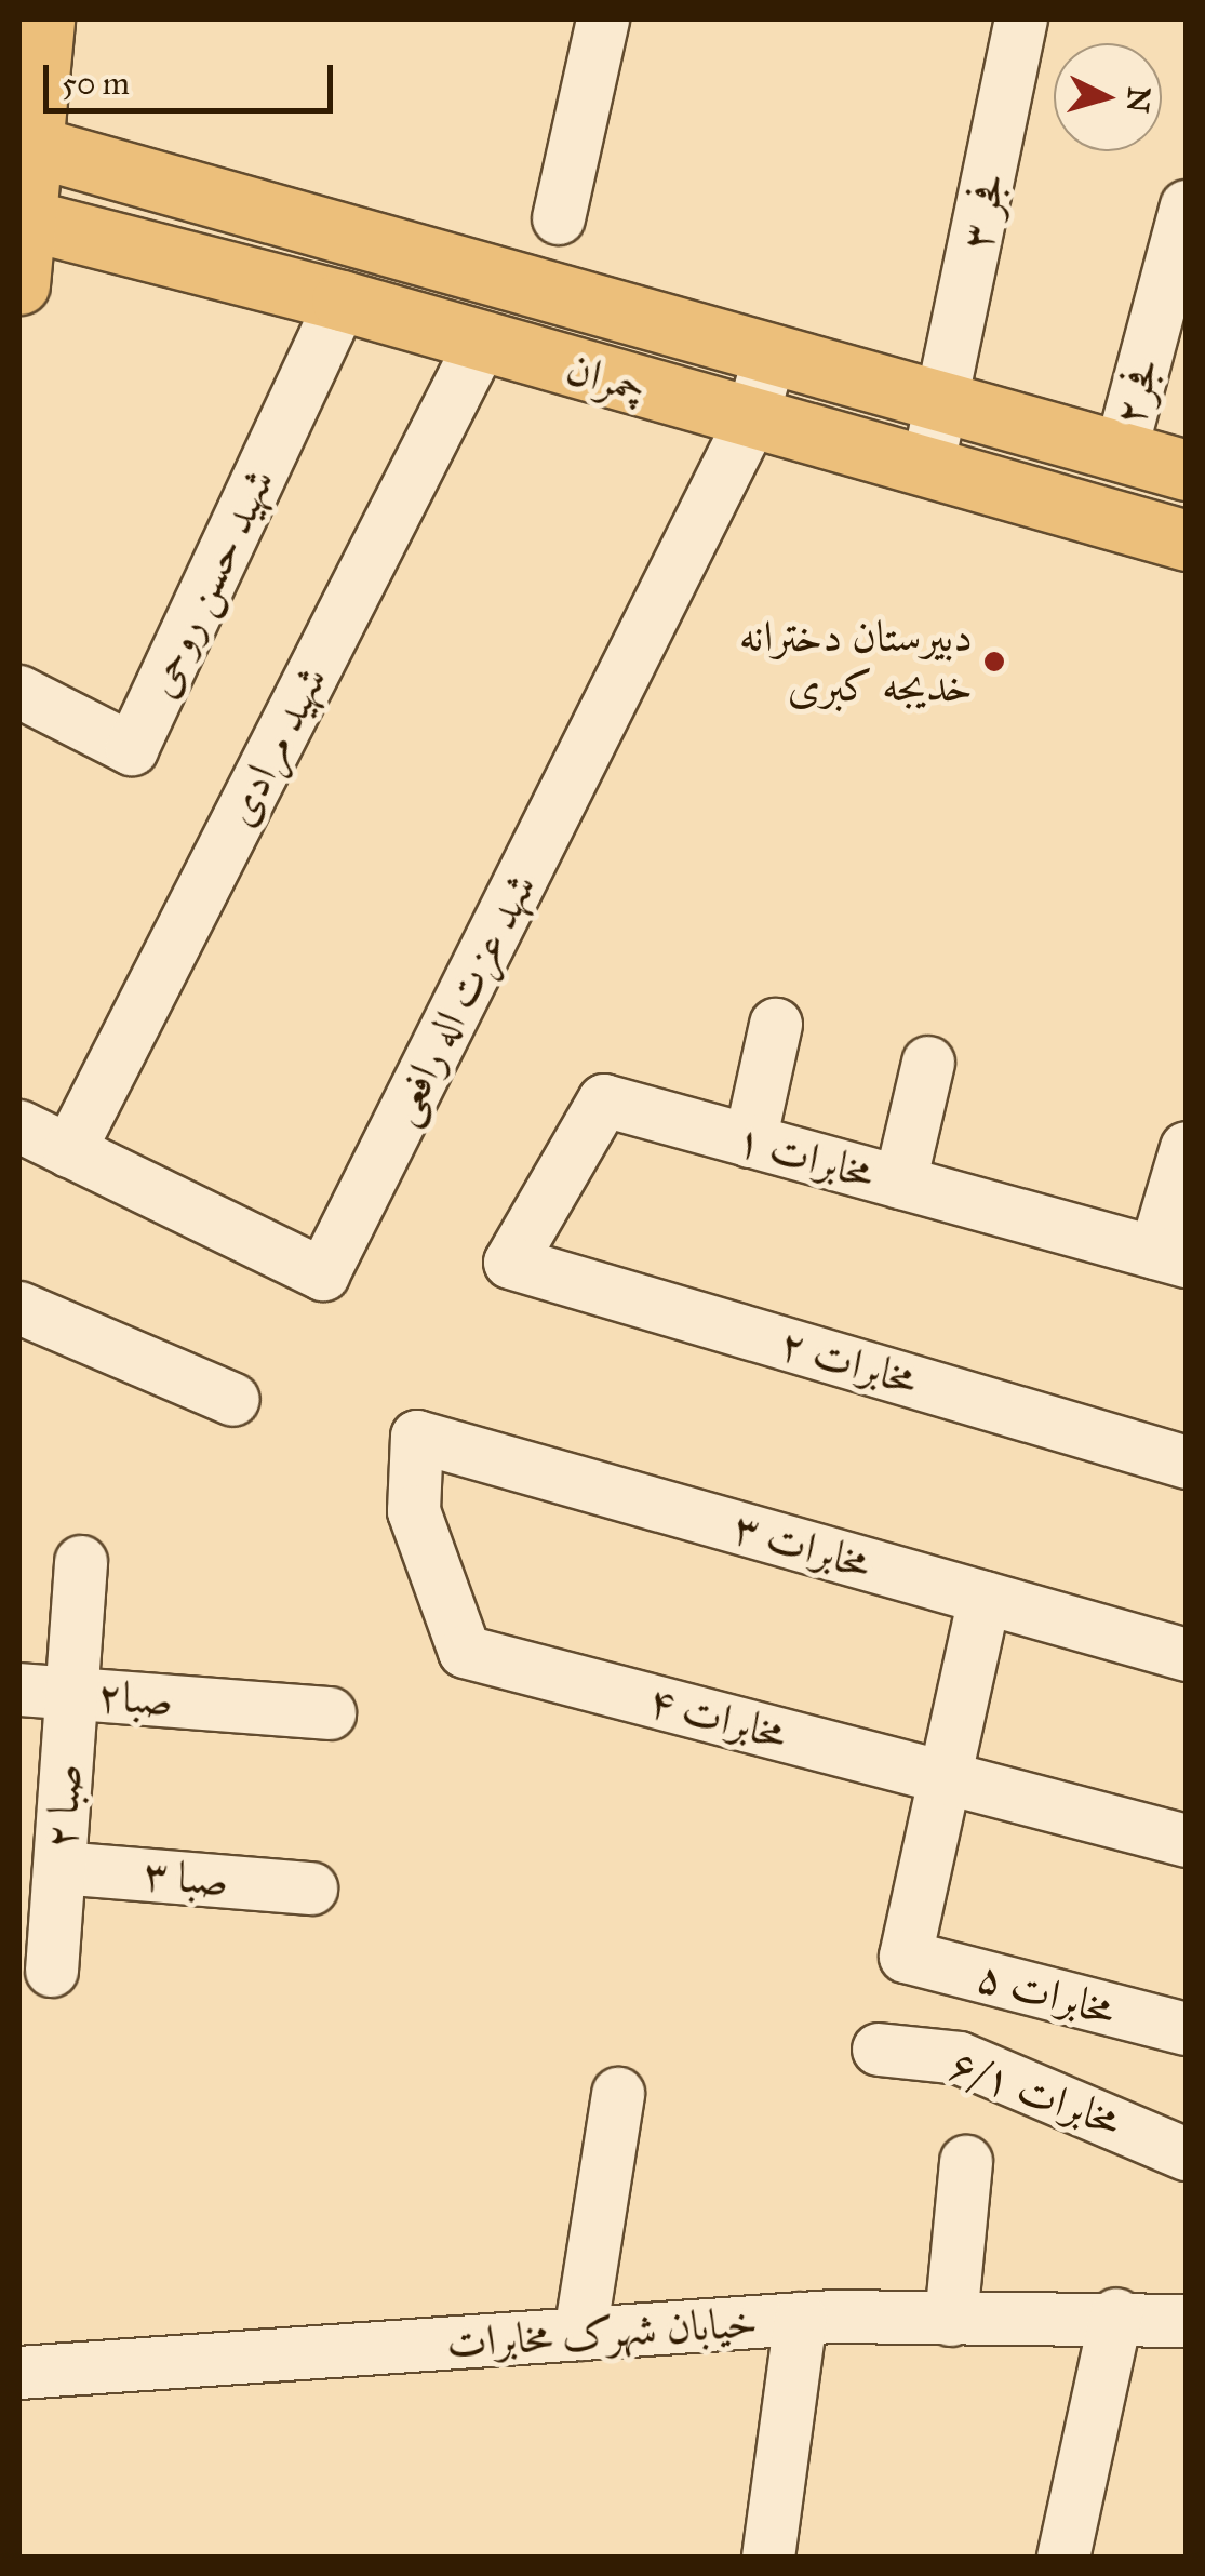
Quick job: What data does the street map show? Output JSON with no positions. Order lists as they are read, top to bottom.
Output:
{
  "streets": {
    "main road": ["چمران"],
    "street": [
      "فجر ۳",
      "فجر۲",
      "شهید حسن روحی",
      "شهید مرادی",
      "شهد عزت اله رافعی",
      "مخابرات ۱",
      "مخابرات ۲",
      "مخابرات ۳",
      "صبا۲",
      "مخابرات ۴",
      "صبا ۲",
      "صبا ۳",
      "مخابرات ۵",
      "مخابرات ۶/۱",
      "خیابان شهرک مخابرات"
    ]
  },
  "crossings": [
    ["فجر ۳", "چمران"],
    ["چمران", "فجر۲"],
    ["چمران", "شهید حسن روحی"],
    ["چمران", "شهید مرادی"],
    ["چمران", "شهد عزت اله رافعی"],
    ["شهید مرادی", "شهد عزت اله رافعی"],
    ["مخابرات ۱", "مخابرات ۲"],
    ["مخابرات ۳", "مخابرات ۴"],
    ["صبا۲", "صبا ۲"],
    ["مخابرات ۴", "مخابرات ۵"],
    ["صبا ۲", "صبا ۳"]
  ],
  "places": ["دبیرستان دخترانه خدیجه کبری"],
  "scale_bar": "50 m",
  "north": "right"
}
